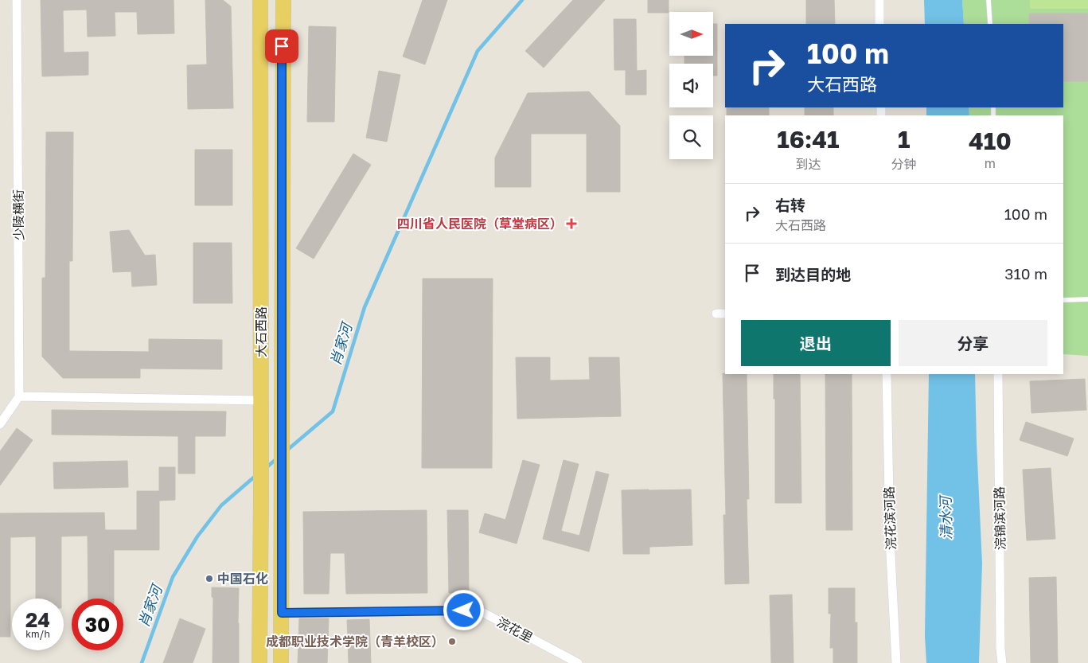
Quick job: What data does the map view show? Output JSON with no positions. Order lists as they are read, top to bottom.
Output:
{
  "streets": {
    "main road": ["大石西路"],
    "street": [
      "少陵横街",
      "浣花滨河路",
      "浣锦滨河路",
      "浣花里"
    ]
  },
  "crossings": [
    ["大石西路", "浣花里"]
  ],
  "water": ["肖家河", "清水河"],
  "places": {
    "health": ["四川省人民医院（草堂病区）"],
    "other": ["中国石化", "成都职业技术学院（青羊校区）"]
  },
  "north": "right",
  "page": {
    "turn": ["100 m", "大石西路"],
    "eta": [
      "16:41",
      "到达",
      "1",
      "分钟",
      "410",
      "m"
    ],
    "list": [
      {
        "name": "右转",
        "note": "大石西路",
        "value": "100 m"
      },
      {
        "name": "到达目的地",
        "value": "310 m"
      }
    ],
    "buttons": ["退出", "分享"],
    "speed": "24 km/h",
    "limit": "30"
  }
}
